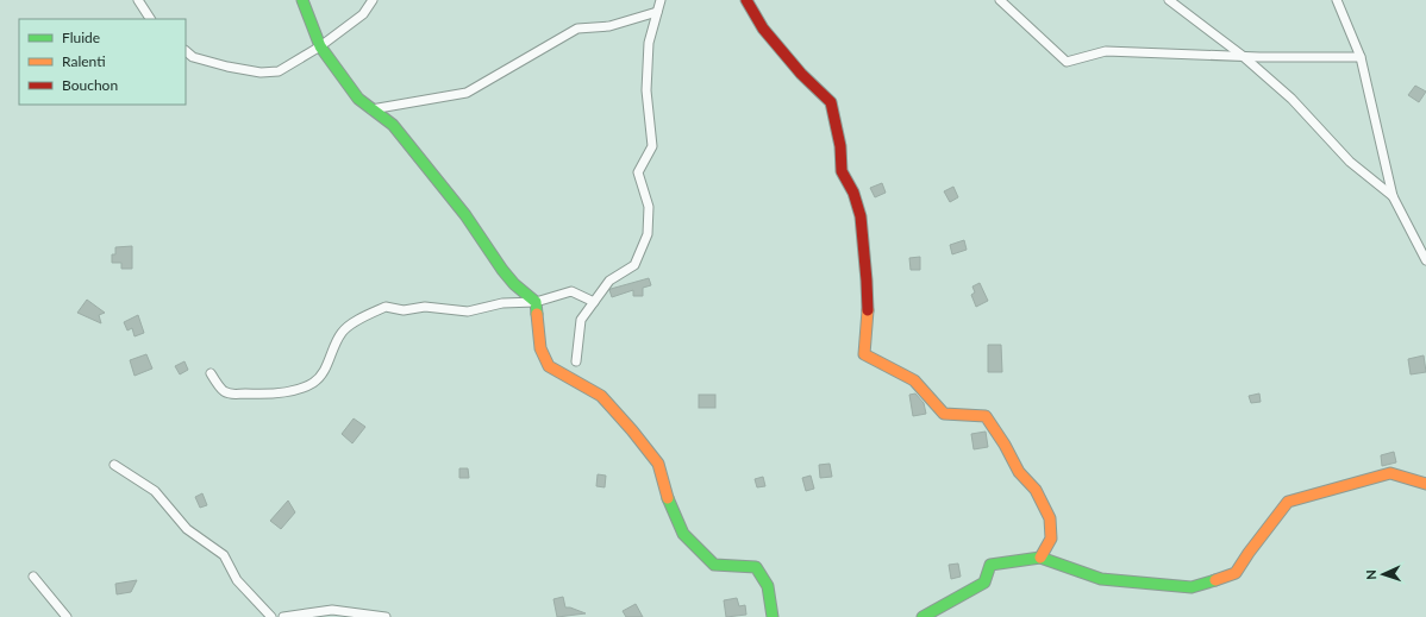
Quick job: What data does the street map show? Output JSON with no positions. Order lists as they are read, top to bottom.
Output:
{
  "legend": ["Fluide", "Ralenti", "Bouchon"],
  "north": "left"
}
